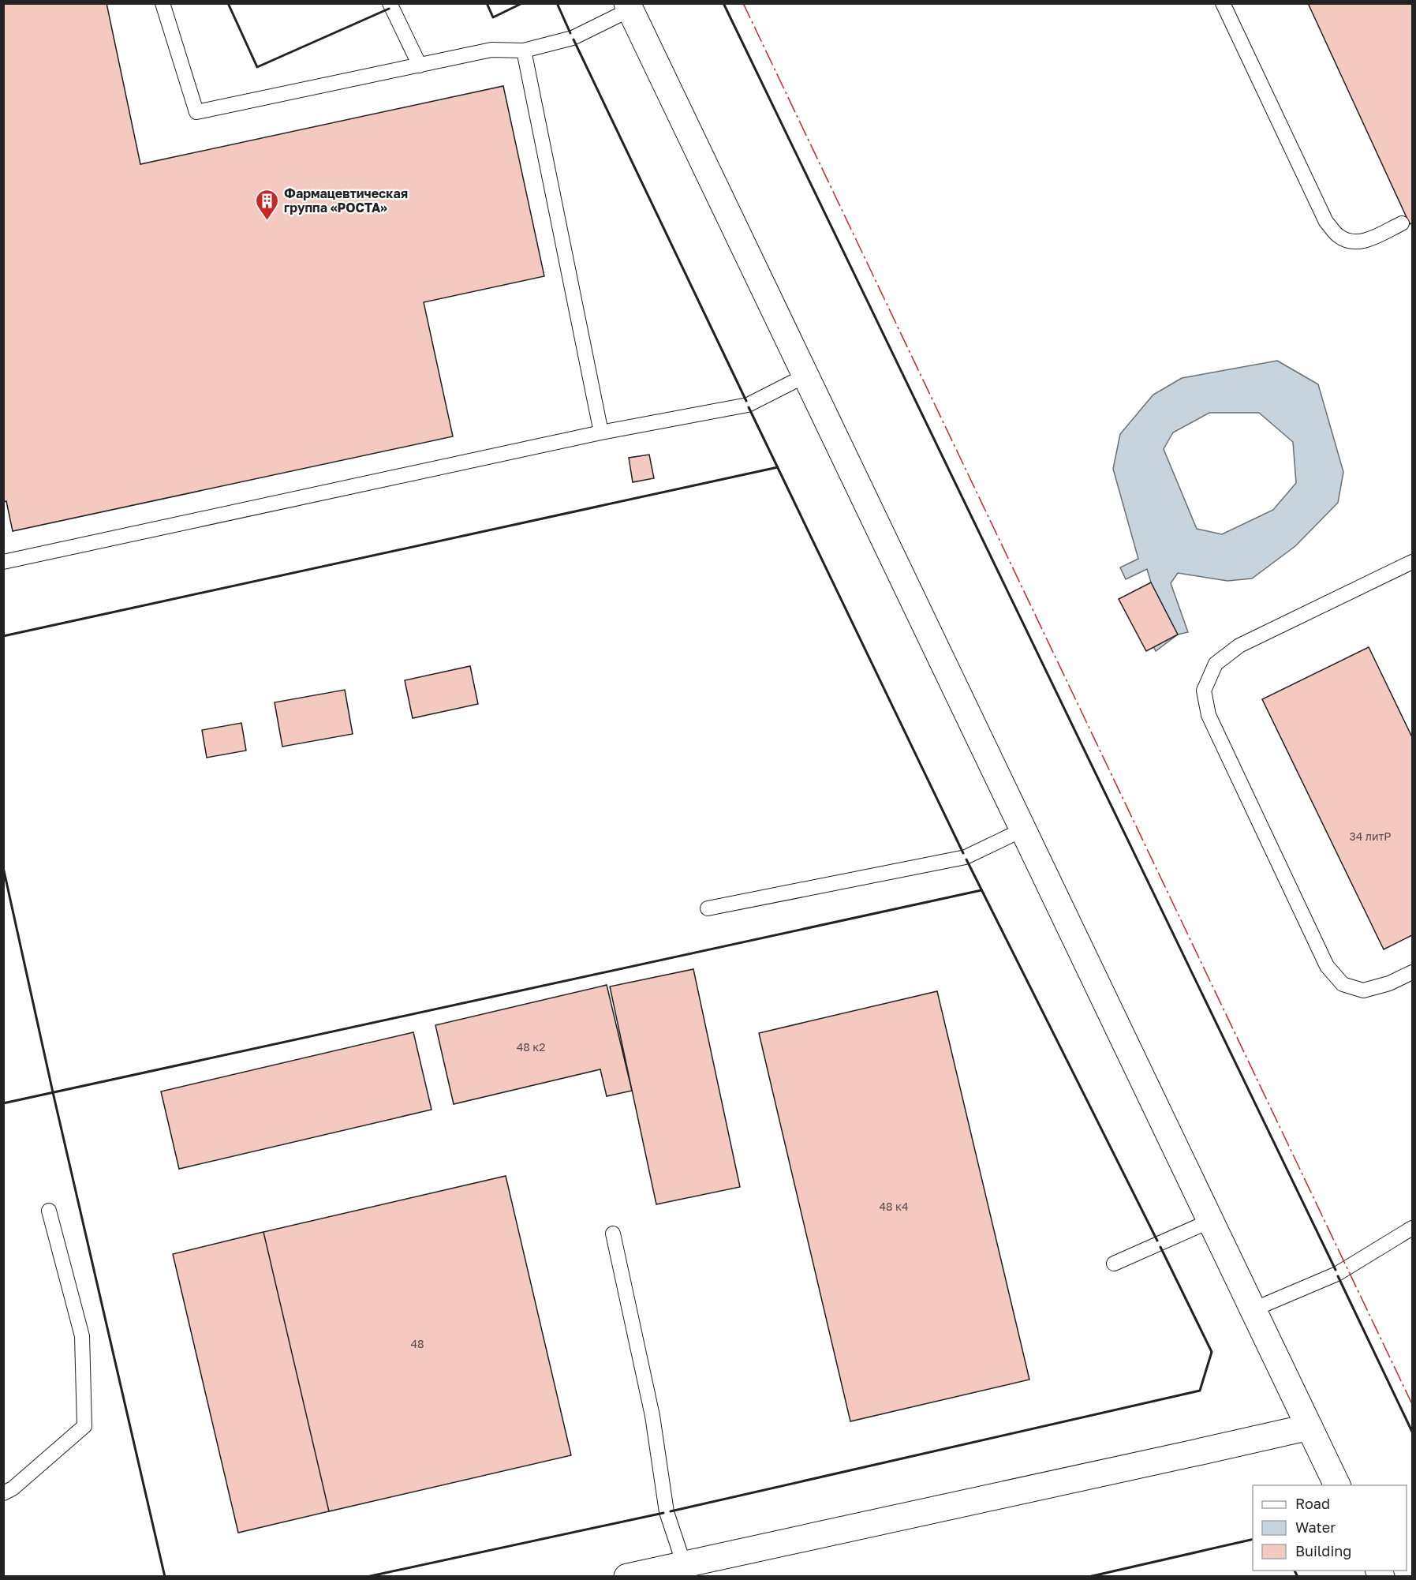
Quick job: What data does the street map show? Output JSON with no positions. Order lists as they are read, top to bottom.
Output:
{
  "places": {
    "building": ["Фармацевтическая группа «РОСТА»"]
  },
  "house_numbers": [
    "34 литР",
    "48 к2",
    "48 к4",
    "48"
  ],
  "legend": ["Road", "Water", "Building"]
}
